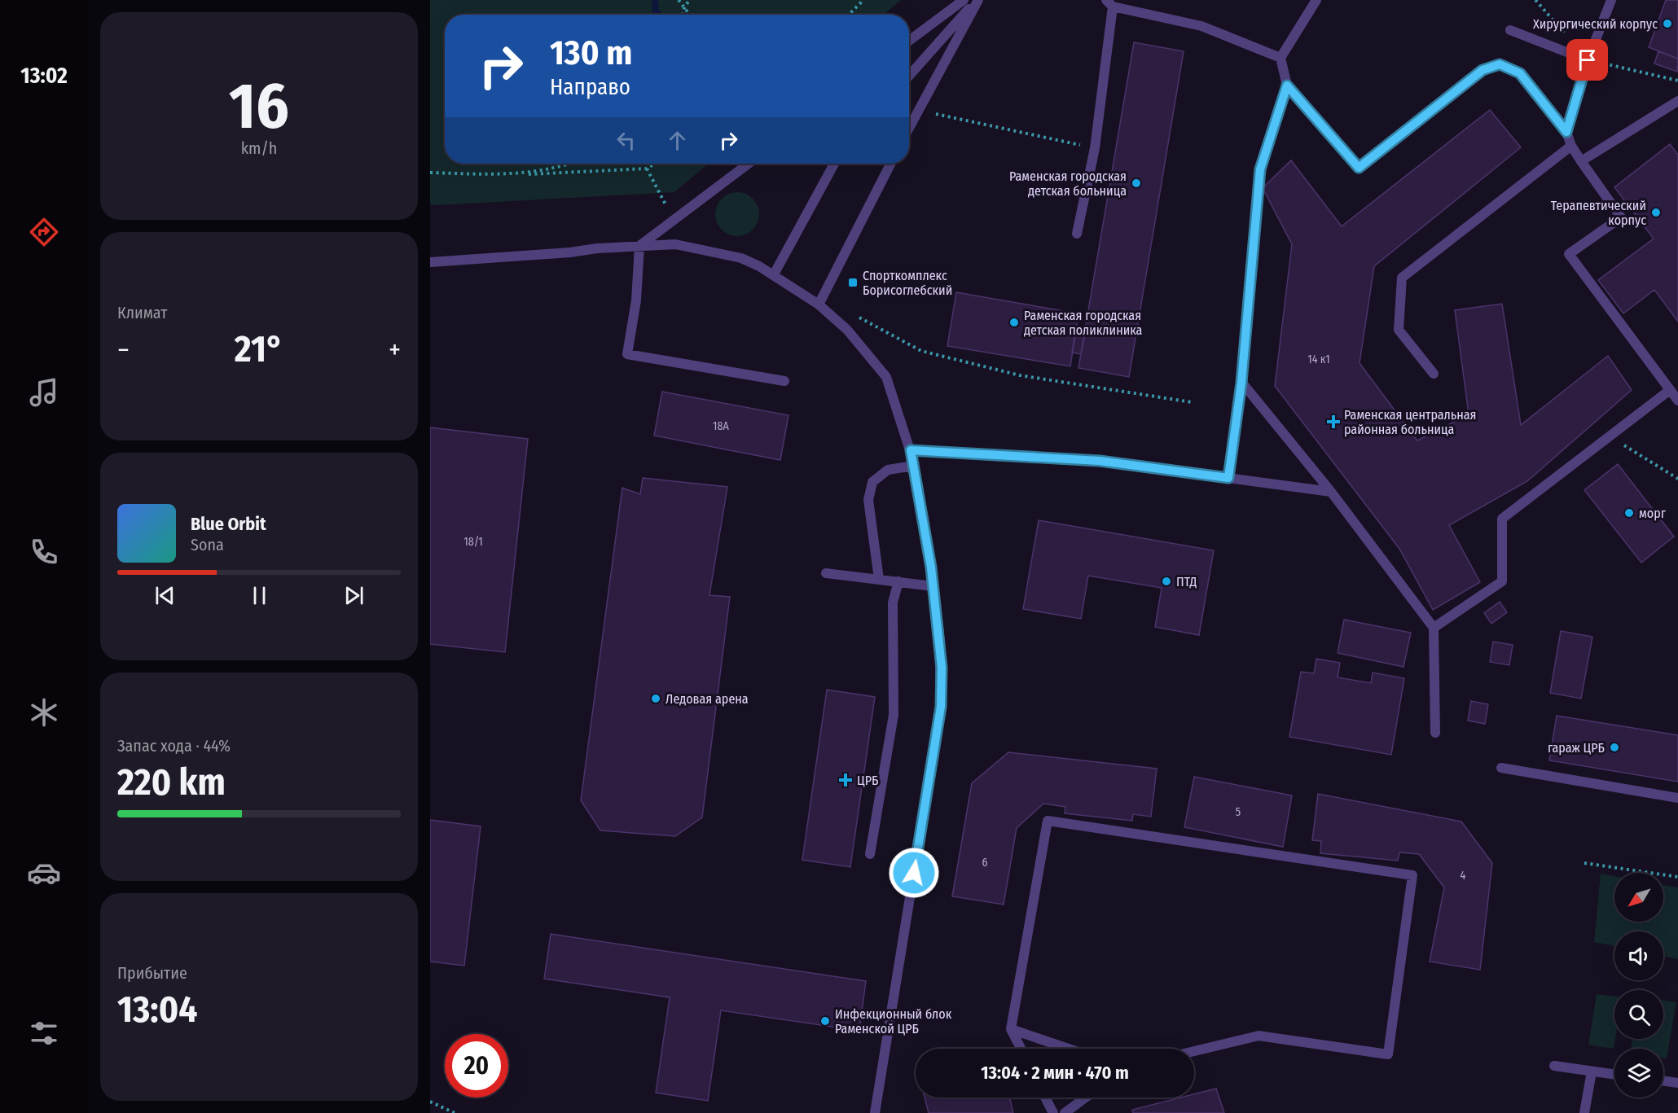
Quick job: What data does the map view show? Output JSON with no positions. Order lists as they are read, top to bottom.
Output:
{
  "places": {
    "other": [
      "Хирургический корпус",
      "Раменская городская детская больница",
      "Терапевтический корпус",
      "Раменская городская детская поликлиника",
      "морг",
      "ПТД",
      "Ледовая арена",
      "гараж ЦРБ",
      "Инфекционный блок Раменской ЦРБ"
    ],
    "transit": ["Спорткомплекс Борисоглебский"],
    "health": ["Раменская центральная районная больница", "ЦРБ"]
  },
  "house_numbers": [
    "14 к1",
    "18А",
    "18/1",
    "5",
    "6",
    "4"
  ],
  "north": "bottom left",
  "page": {
    "tabs": "13:02",
    "tile": [
      ["16", "km/h"],
      "Климат",
      ["Запас хода · 44%", "220 km"],
      ["Прибытие", "13:04"]
    ],
    "turn": ["130 m", "Направо"],
    "heat": ["−", "21°", "+"],
    "song": ["Blue Orbit", "Sona"],
    "limit": "20",
    "trip": "13:04 · 2 мин · 470 m"
  }
}
